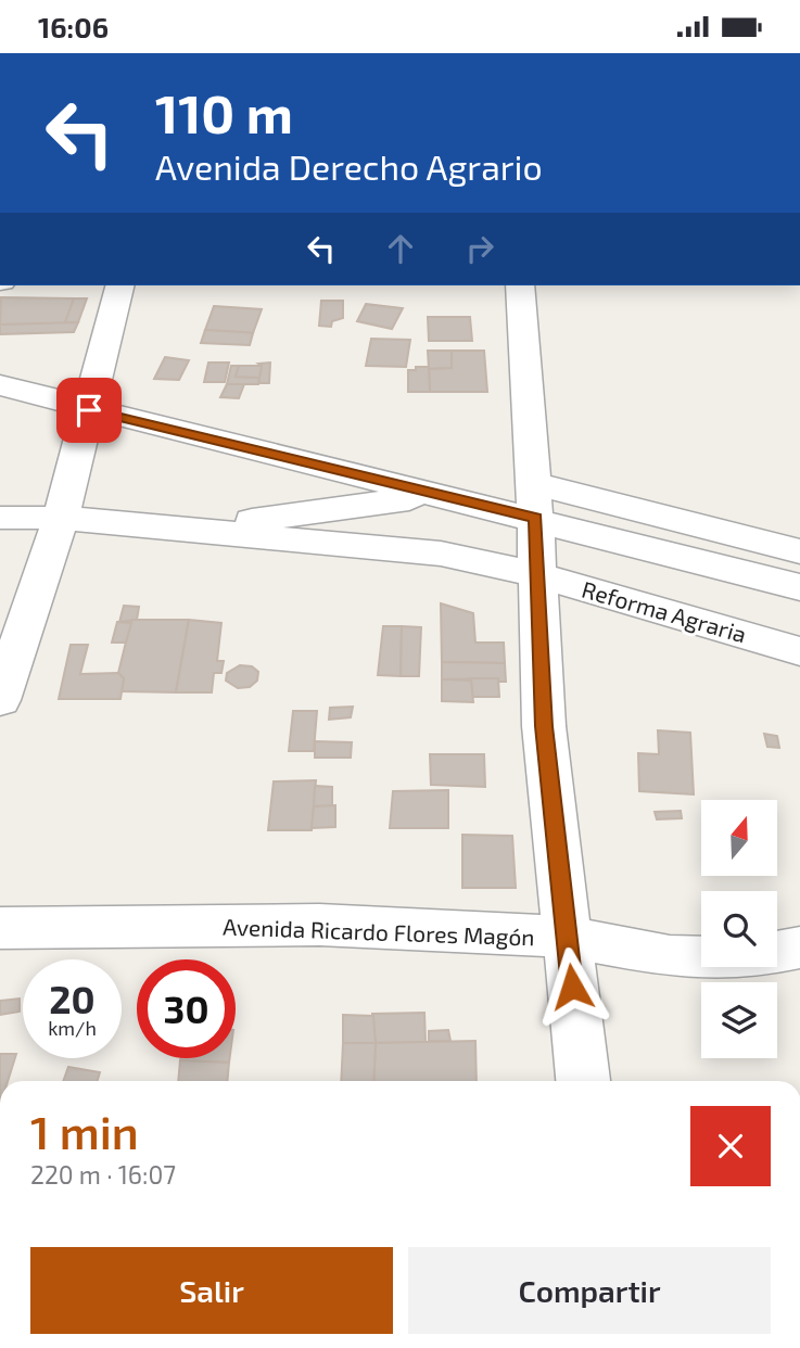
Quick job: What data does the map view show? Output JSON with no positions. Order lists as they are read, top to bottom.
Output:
{
  "streets": {
    "street": ["Reforma Agraria", "Avenida Ricardo Flores Magón"]
  },
  "north": "top",
  "page": {
    "status": "16:06",
    "turn": ["110 m", "Avenida Derecho Agrario"],
    "speed": "20 km/h",
    "limit": "30",
    "heading": ["1 min", "220 m · 16:07"],
    "buttons": ["Salir", "Compartir"]
  }
}
